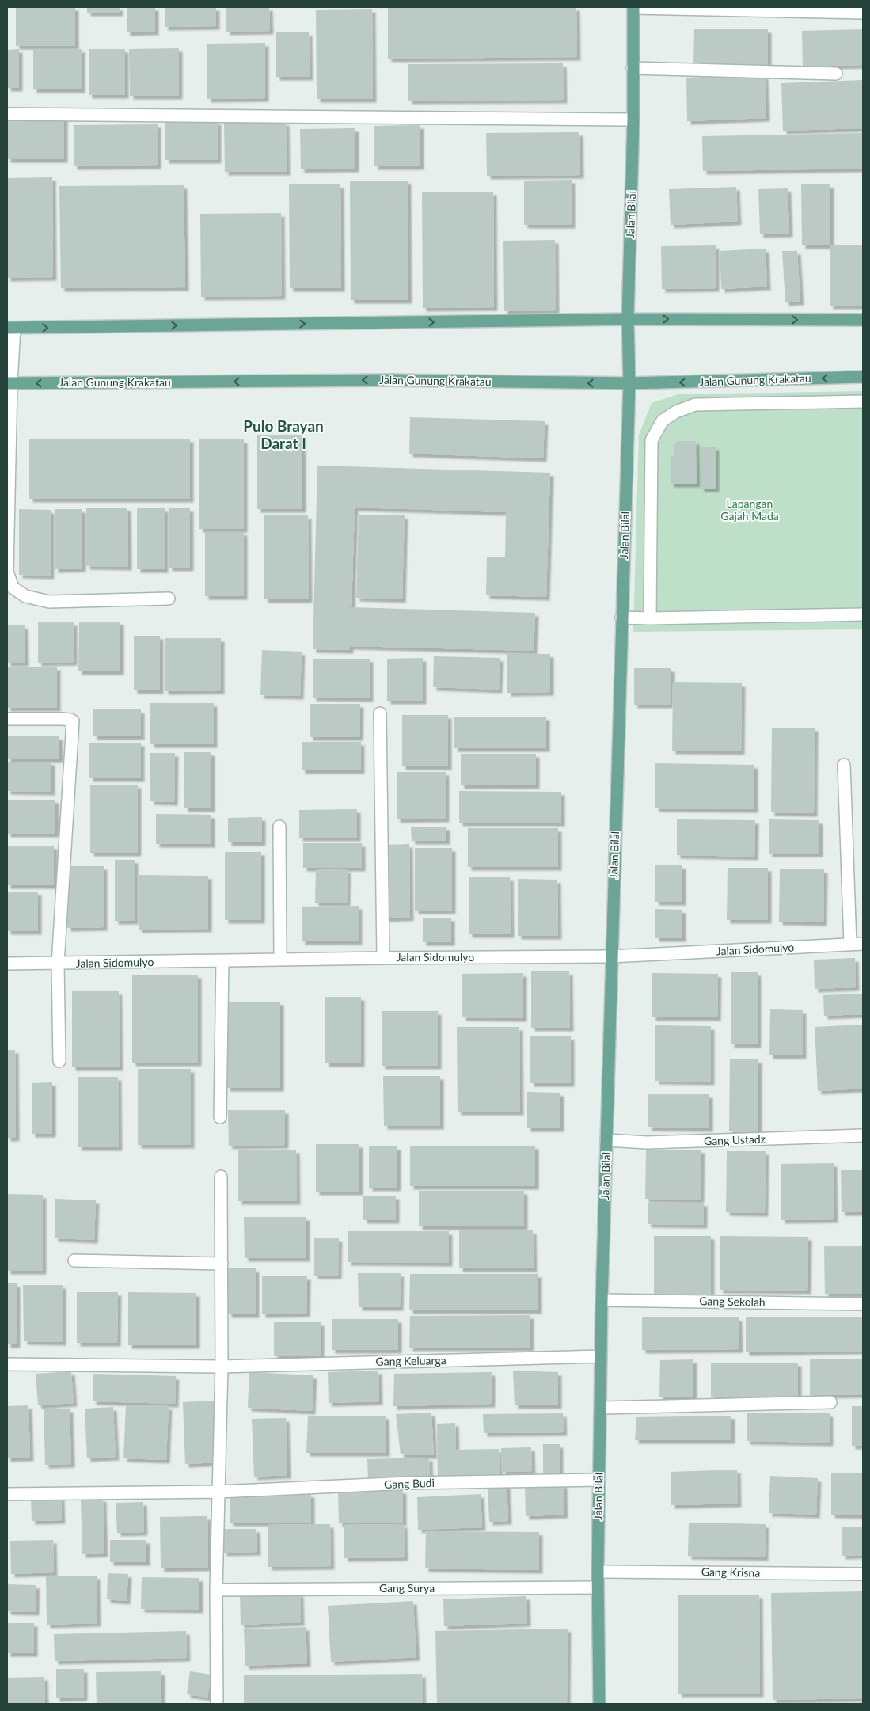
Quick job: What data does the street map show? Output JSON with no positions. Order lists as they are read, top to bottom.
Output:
{
  "streets": {
    "main road": ["Jalan Bilal", "Jalan Gunung Krakatau"],
    "street": [
      "Jalan Sidomulyo",
      "Gang Ustadz",
      "Gang Sekolah",
      "Gang Keluarga",
      "Gang Budi",
      "Gang Krisna",
      "Gang Surya"
    ]
  },
  "crossings": [
    ["Jalan Bilal", "Jalan Gunung Krakatau"],
    ["Jalan Bilal", "Jalan Sidomulyo"],
    ["Jalan Bilal", "Gang Ustadz"],
    ["Jalan Bilal", "Gang Sekolah"],
    ["Jalan Bilal", "Gang Keluarga"],
    ["Jalan Bilal", "Gang Budi"],
    ["Jalan Bilal", "Gang Krisna"],
    ["Jalan Bilal", "Gang Surya"]
  ],
  "districts": ["Pulo Brayan Darat I"],
  "parks": ["Lapangan Gajah Mada"]
}
